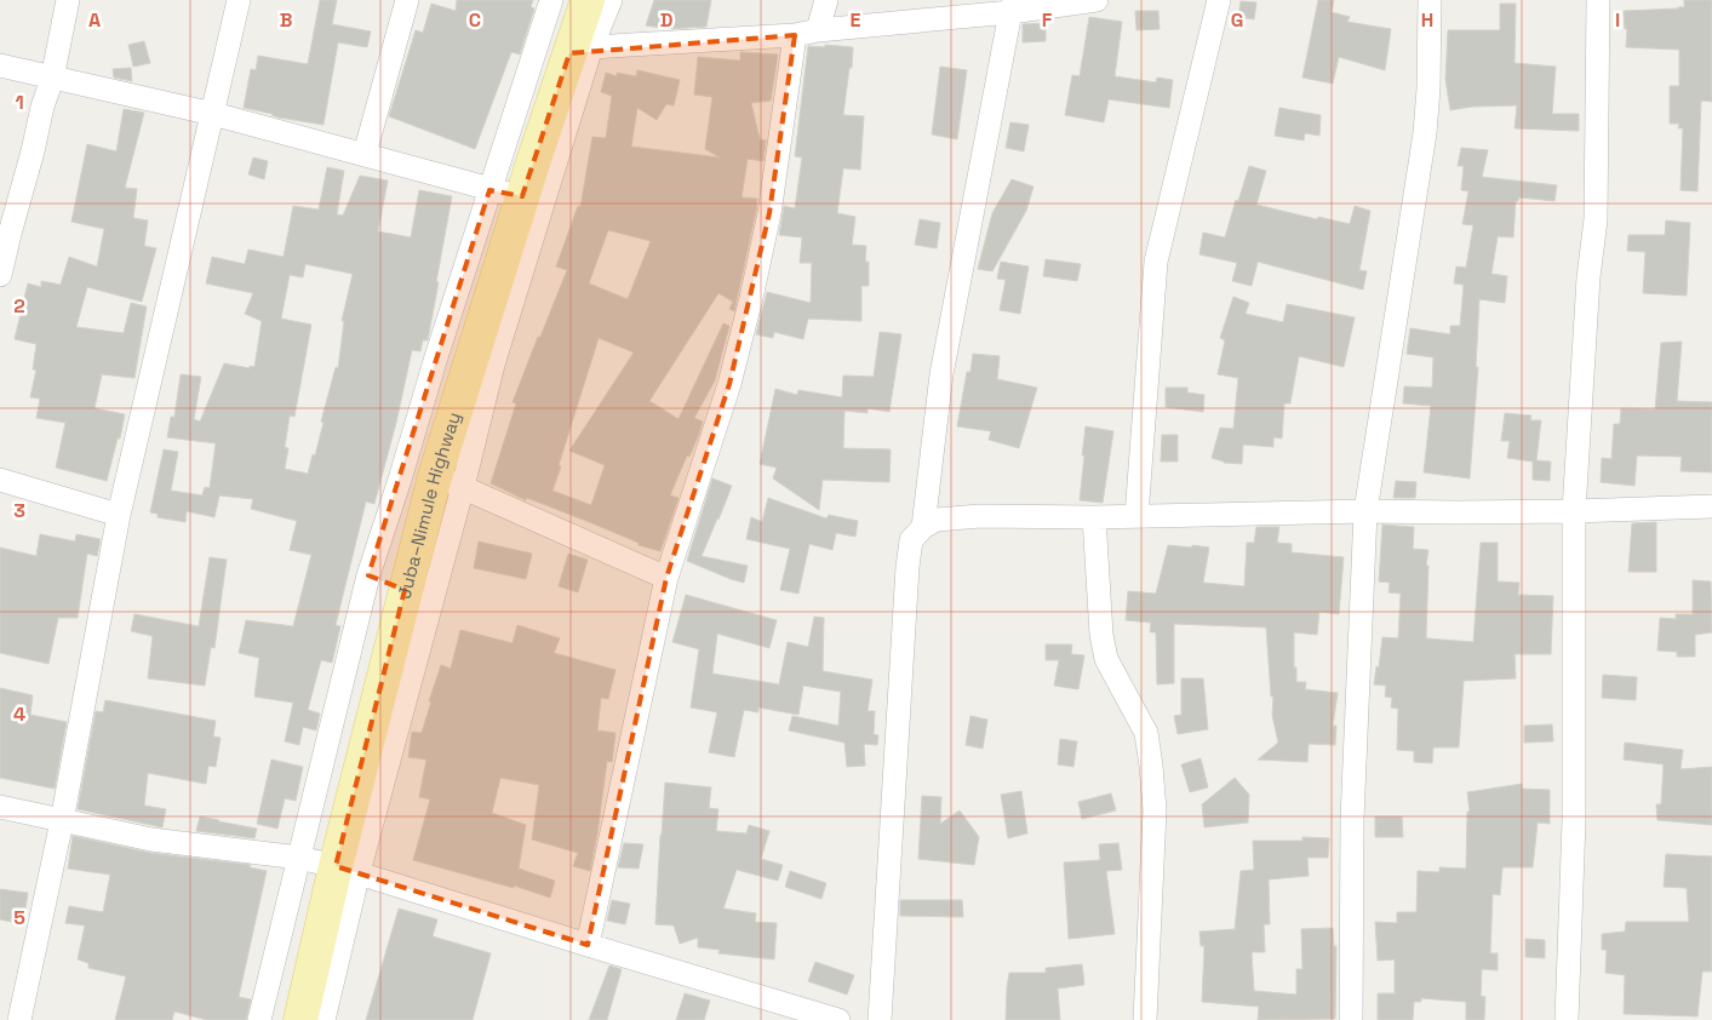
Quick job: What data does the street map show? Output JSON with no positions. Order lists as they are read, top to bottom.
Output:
{
  "streets": {
    "main road": ["Juba–Nimule Highway"]
  },
  "grid": {
    "columns": [
      "A",
      "B",
      "C",
      "D",
      "E",
      "F",
      "G",
      "H",
      "I"
    ],
    "rows": [
      "1",
      "2",
      "3",
      "4",
      "5"
    ]
  }
}
